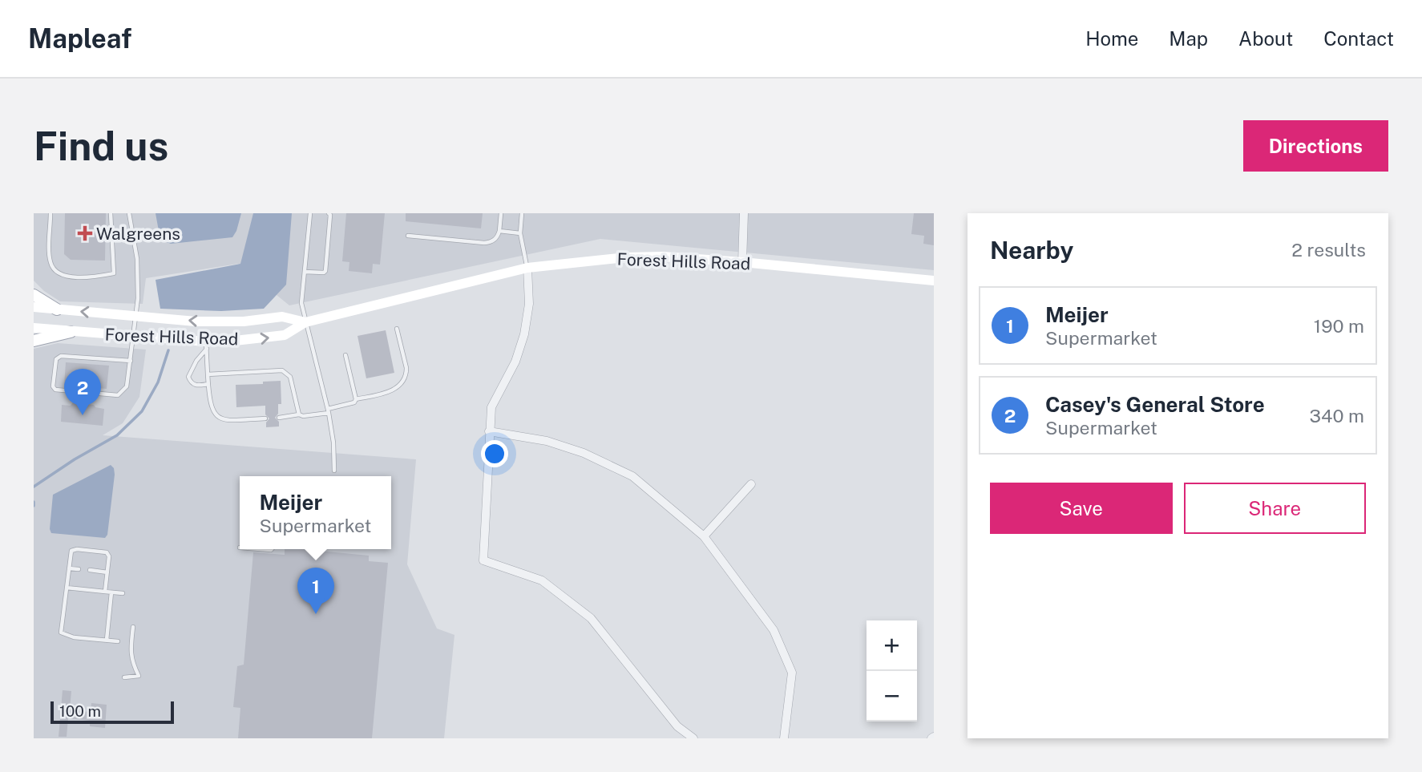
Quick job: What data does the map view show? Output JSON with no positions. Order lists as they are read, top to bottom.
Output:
{
  "streets": {
    "street": ["Forest Hills Road"]
  },
  "places": {
    "health": ["Walgreens"]
  },
  "scale_bar": "100 m",
  "page": {
    "header": "Mapleaf",
    "nav": [
      "Home",
      "Map",
      "About",
      "Contact"
    ],
    "buttons": [
      "Directions",
      ["Save", "Share"]
    ],
    "title": "Find us",
    "heading": ["Nearby", "2 results"],
    "list": [
      {
        "mark": "1",
        "name": "Meijer",
        "note": "Supermarket",
        "value": "190 m"
      },
      {
        "mark": "2",
        "name": "Casey's General Store",
        "note": "Supermarket",
        "value": "340 m"
      }
    ],
    "pins": ["2", "1"],
    "popup": ["Meijer", "Supermarket"],
    "map_buttons": ["+", "−"],
    "scale": "100 m"
  }
}
